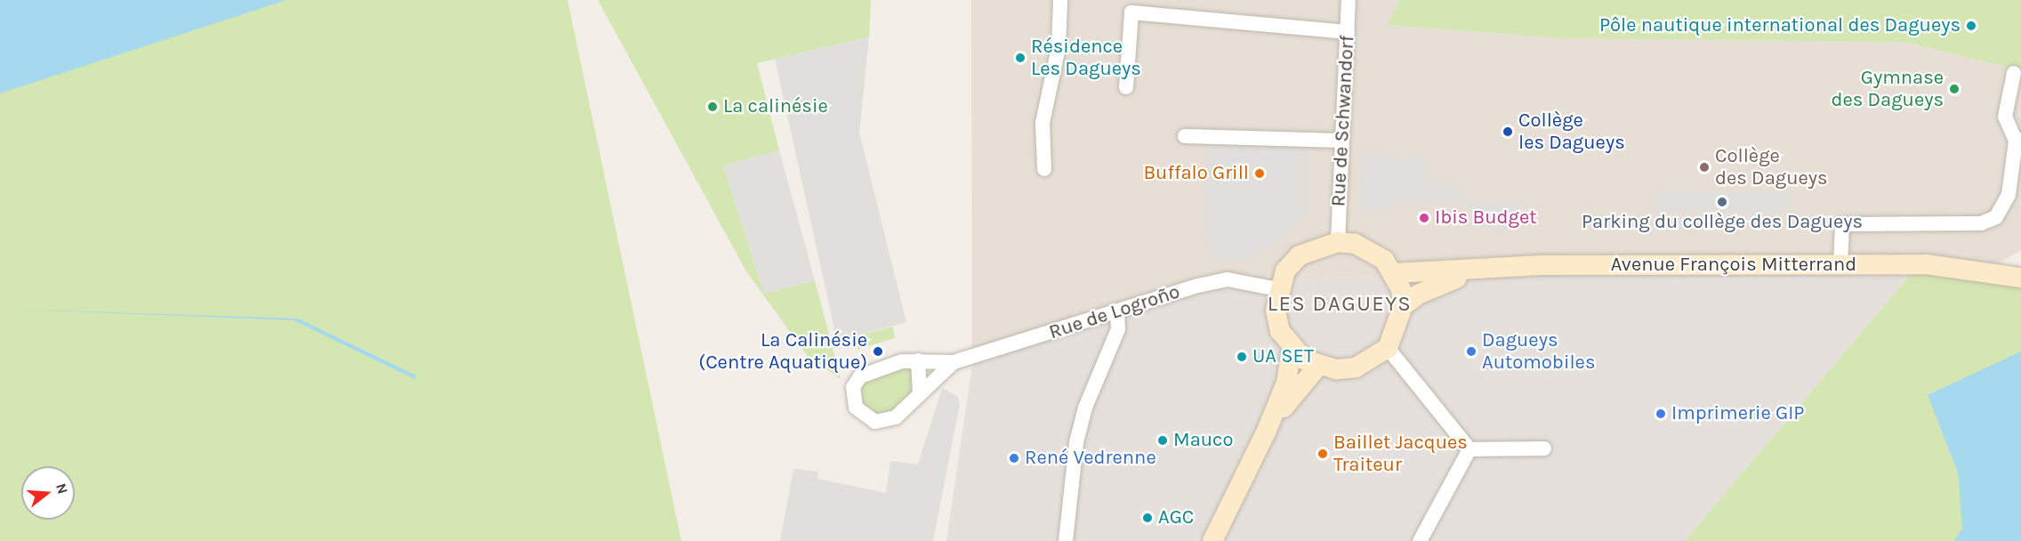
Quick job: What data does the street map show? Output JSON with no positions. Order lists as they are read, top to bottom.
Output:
{
  "streets": {
    "main road": ["Avenue François Mitterrand"],
    "street": ["Rue de Schwandorf", "Rue de Logroño"]
  },
  "crossings": [
    ["Rue de Schwandorf", "Avenue François Mitterrand"],
    ["Rue de Schwandorf", "Rue de Logroño"],
    ["Avenue François Mitterrand", "Rue de Logroño"]
  ],
  "districts": ["LES DAGUEYS"],
  "places": [
    "Pôle nautique international des Dagueys",
    "Résidence Les Dagueys",
    "Gymnase des Dagueys",
    "La calinésie",
    "Collège les Dagueys",
    "Collège des Dagueys",
    "Buffalo Grill",
    "Parking du collège des Dagueys",
    "Ibis Budget",
    "La Calinésie (Centre Aquatique)",
    "Dagueys Automobiles",
    "UA SET",
    "Imprimerie GIP",
    "Mauco",
    "Baillet Jacques Traiteur",
    "René Vedrenne",
    "AGC"
  ],
  "north": "right"
}
